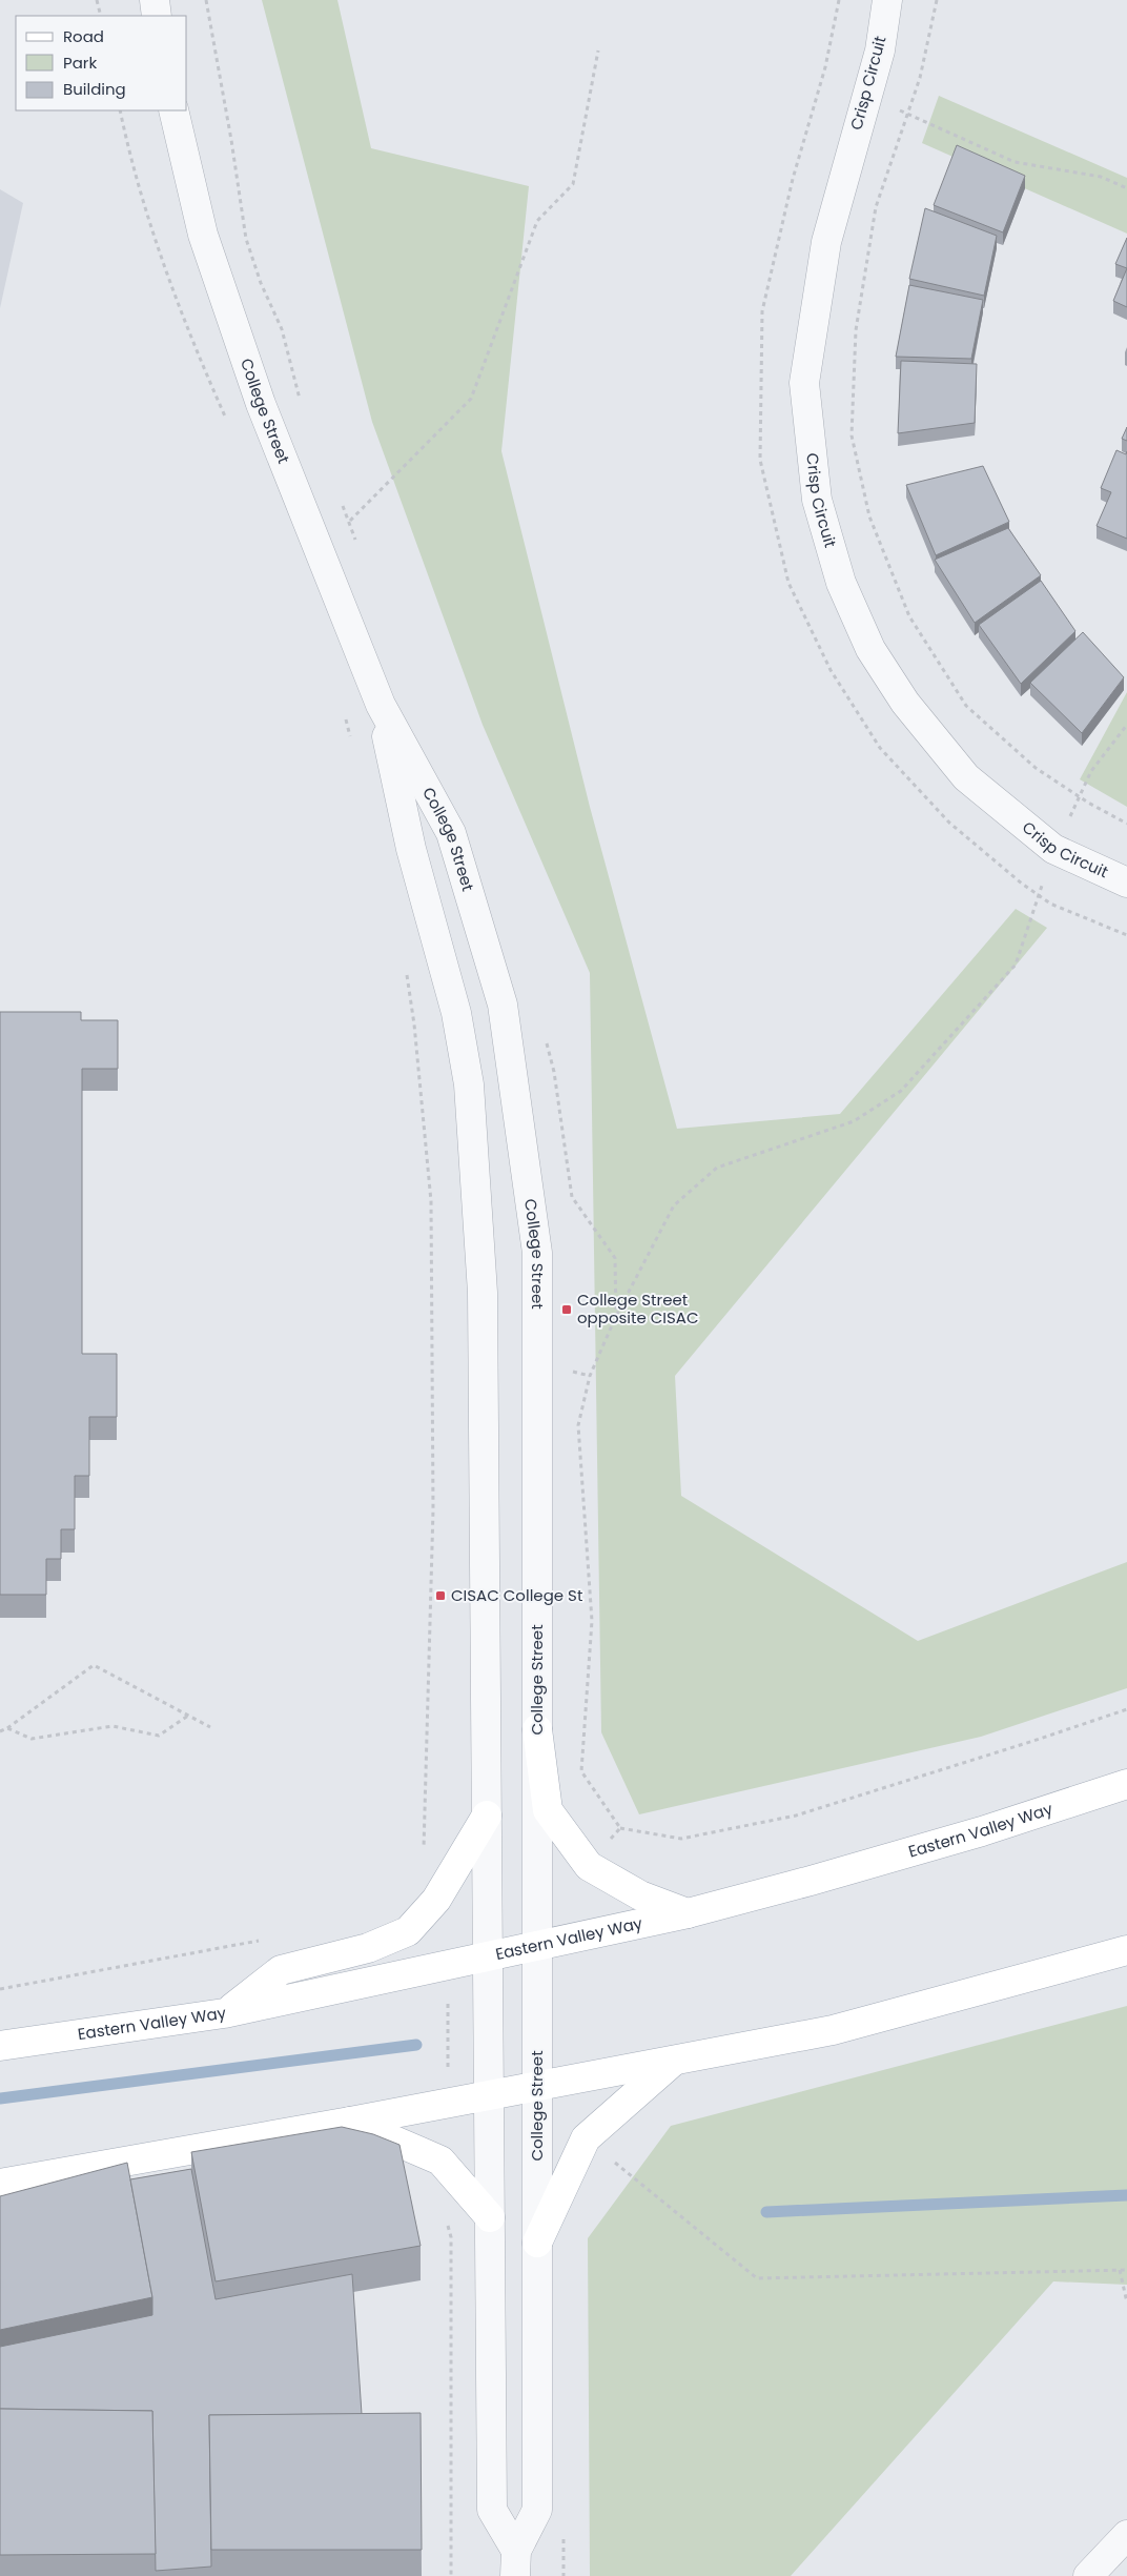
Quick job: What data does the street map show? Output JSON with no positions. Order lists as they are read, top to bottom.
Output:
{
  "streets": {
    "main road": ["Eastern Valley Way"],
    "street": ["Crisp Circuit", "College Street"]
  },
  "crossings": [
    ["College Street", "Eastern Valley Way"]
  ],
  "places": {
    "transit": ["College Street opposite CISAC", "CISAC College St"]
  },
  "legend": ["Road", "Park", "Building"]
}
